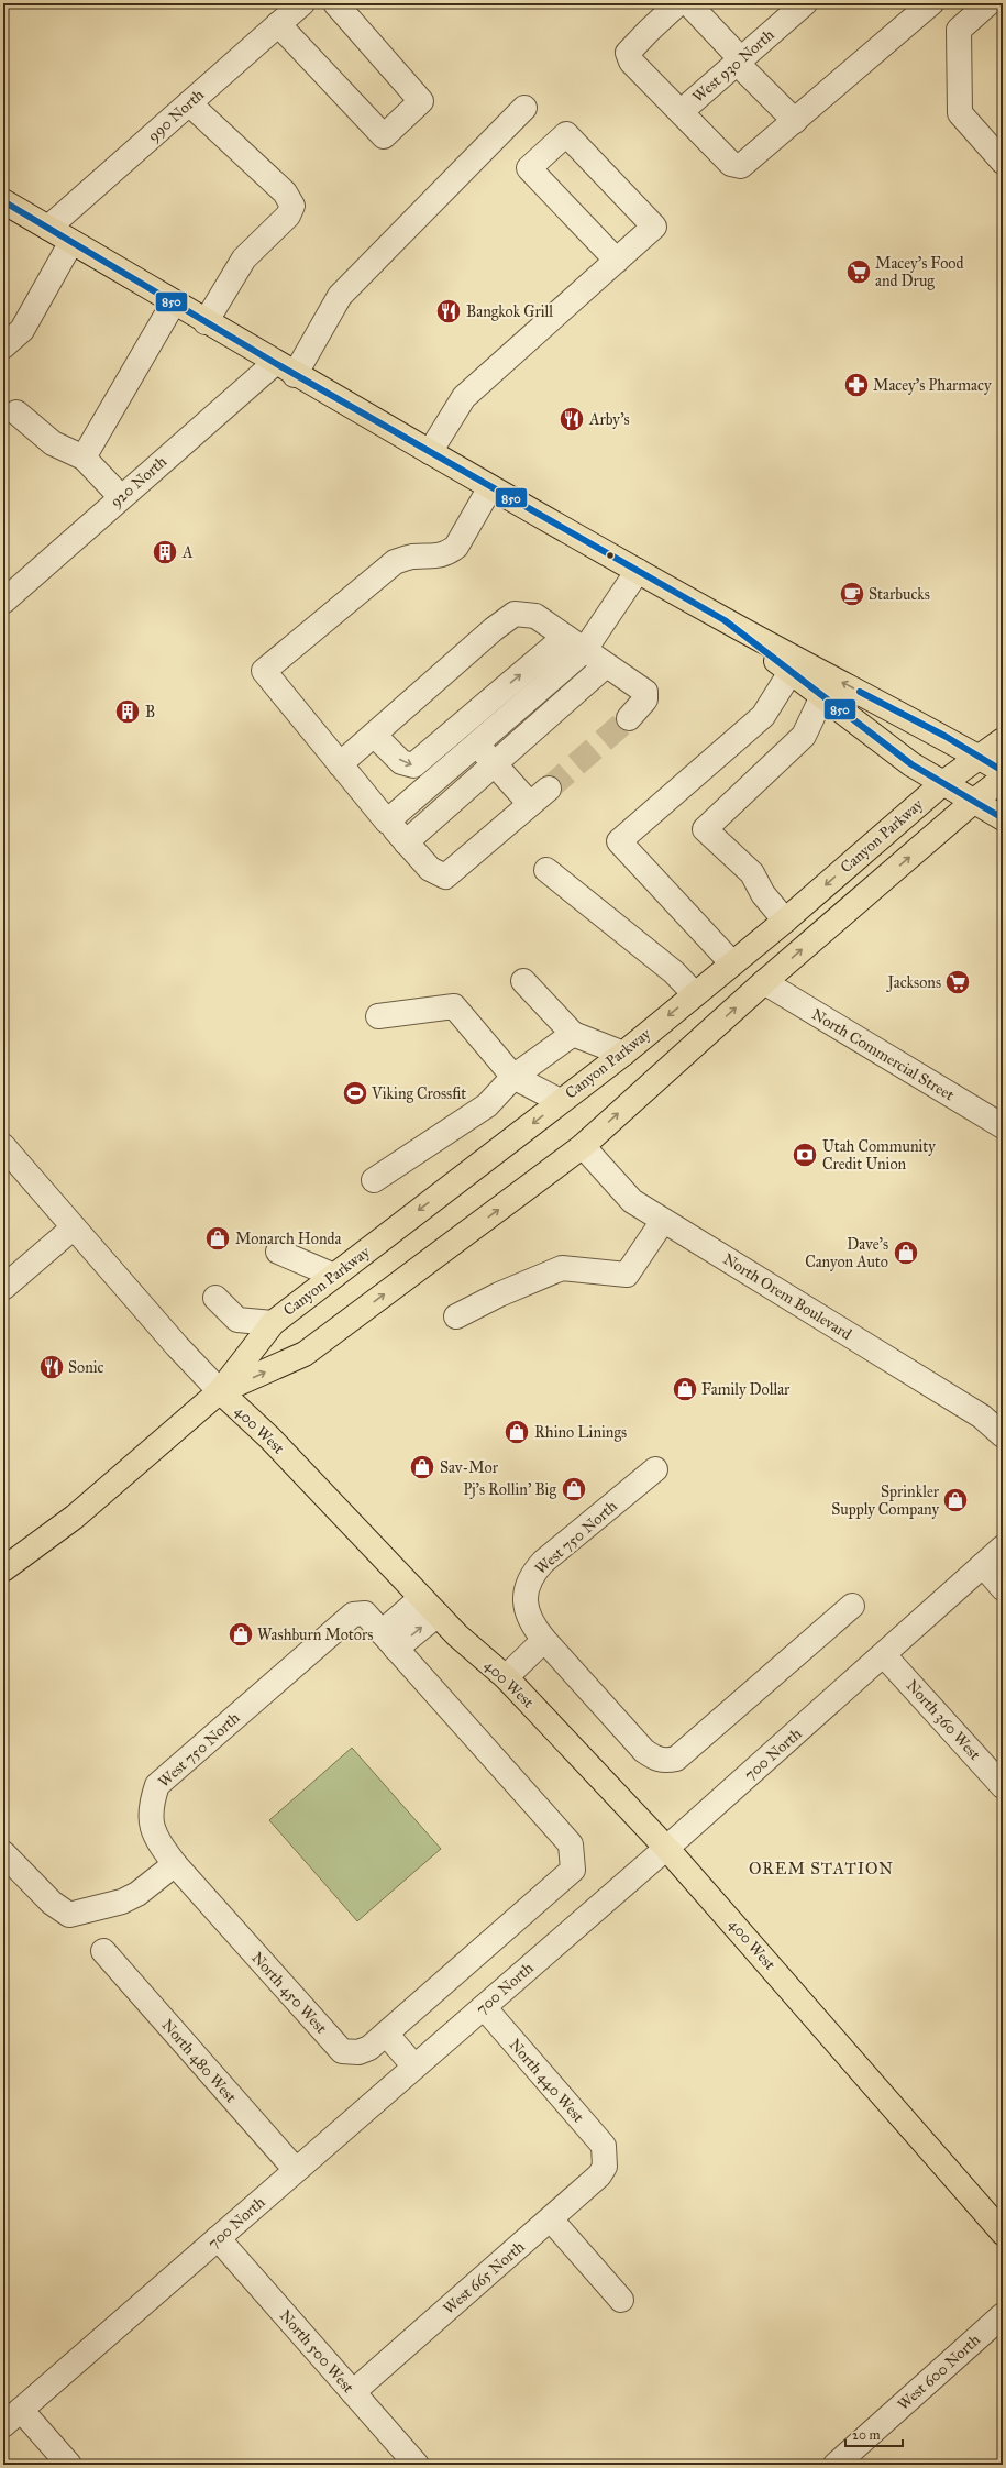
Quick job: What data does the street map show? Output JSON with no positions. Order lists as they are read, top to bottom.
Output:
{
  "streets": {
    "main road": ["Canyon Parkway", "400 West"],
    "street": [
      "West 930 North",
      "990 North",
      "920 North",
      "North Commercial Street",
      "North Orem Boulevard",
      "West 750 North",
      "North 360 West",
      "700 North",
      "North 450 West",
      "North 480 West",
      "North 440 West",
      "West 665 North",
      "North 500 West",
      "West 600 North"
    ]
  },
  "crossings": [
    ["Canyon Parkway", "North Commercial Street"],
    ["Canyon Parkway", "North Orem Boulevard"],
    ["Canyon Parkway", "400 West"],
    ["400 West", "700 North"],
    ["West 750 North", "North 450 West"],
    ["North 360 West", "700 North"],
    ["700 North", "North 480 West"],
    ["700 North", "North 440 West"],
    ["700 North", "North 500 West"],
    ["North 440 West", "West 665 North"],
    ["West 665 North", "North 500 West"]
  ],
  "districts": ["OREM STATION"],
  "places": {
    "supermarket": ["Macey's Food and Drug", "Jacksons"],
    "restaurant": ["Bangkok Grill", "Arby's", "Sonic"],
    "pharmacy": ["Macey's Pharmacy"],
    "building": ["A", "B"],
    "cafe": ["Starbucks"],
    "sports": ["Viking Crossfit"],
    "bank": ["Utah Community Credit Union"],
    "shop": [
      "Monarch Honda",
      "Dave's Canyon Auto",
      "Family Dollar",
      "Rhino Linings",
      "Sav-Mor",
      "Pj's Rollin' Big",
      "Sprinkler Supply Company",
      "Washburn Motors"
    ]
  },
  "lines": ["transit line 850"],
  "scale_bar": "20 m"
}
